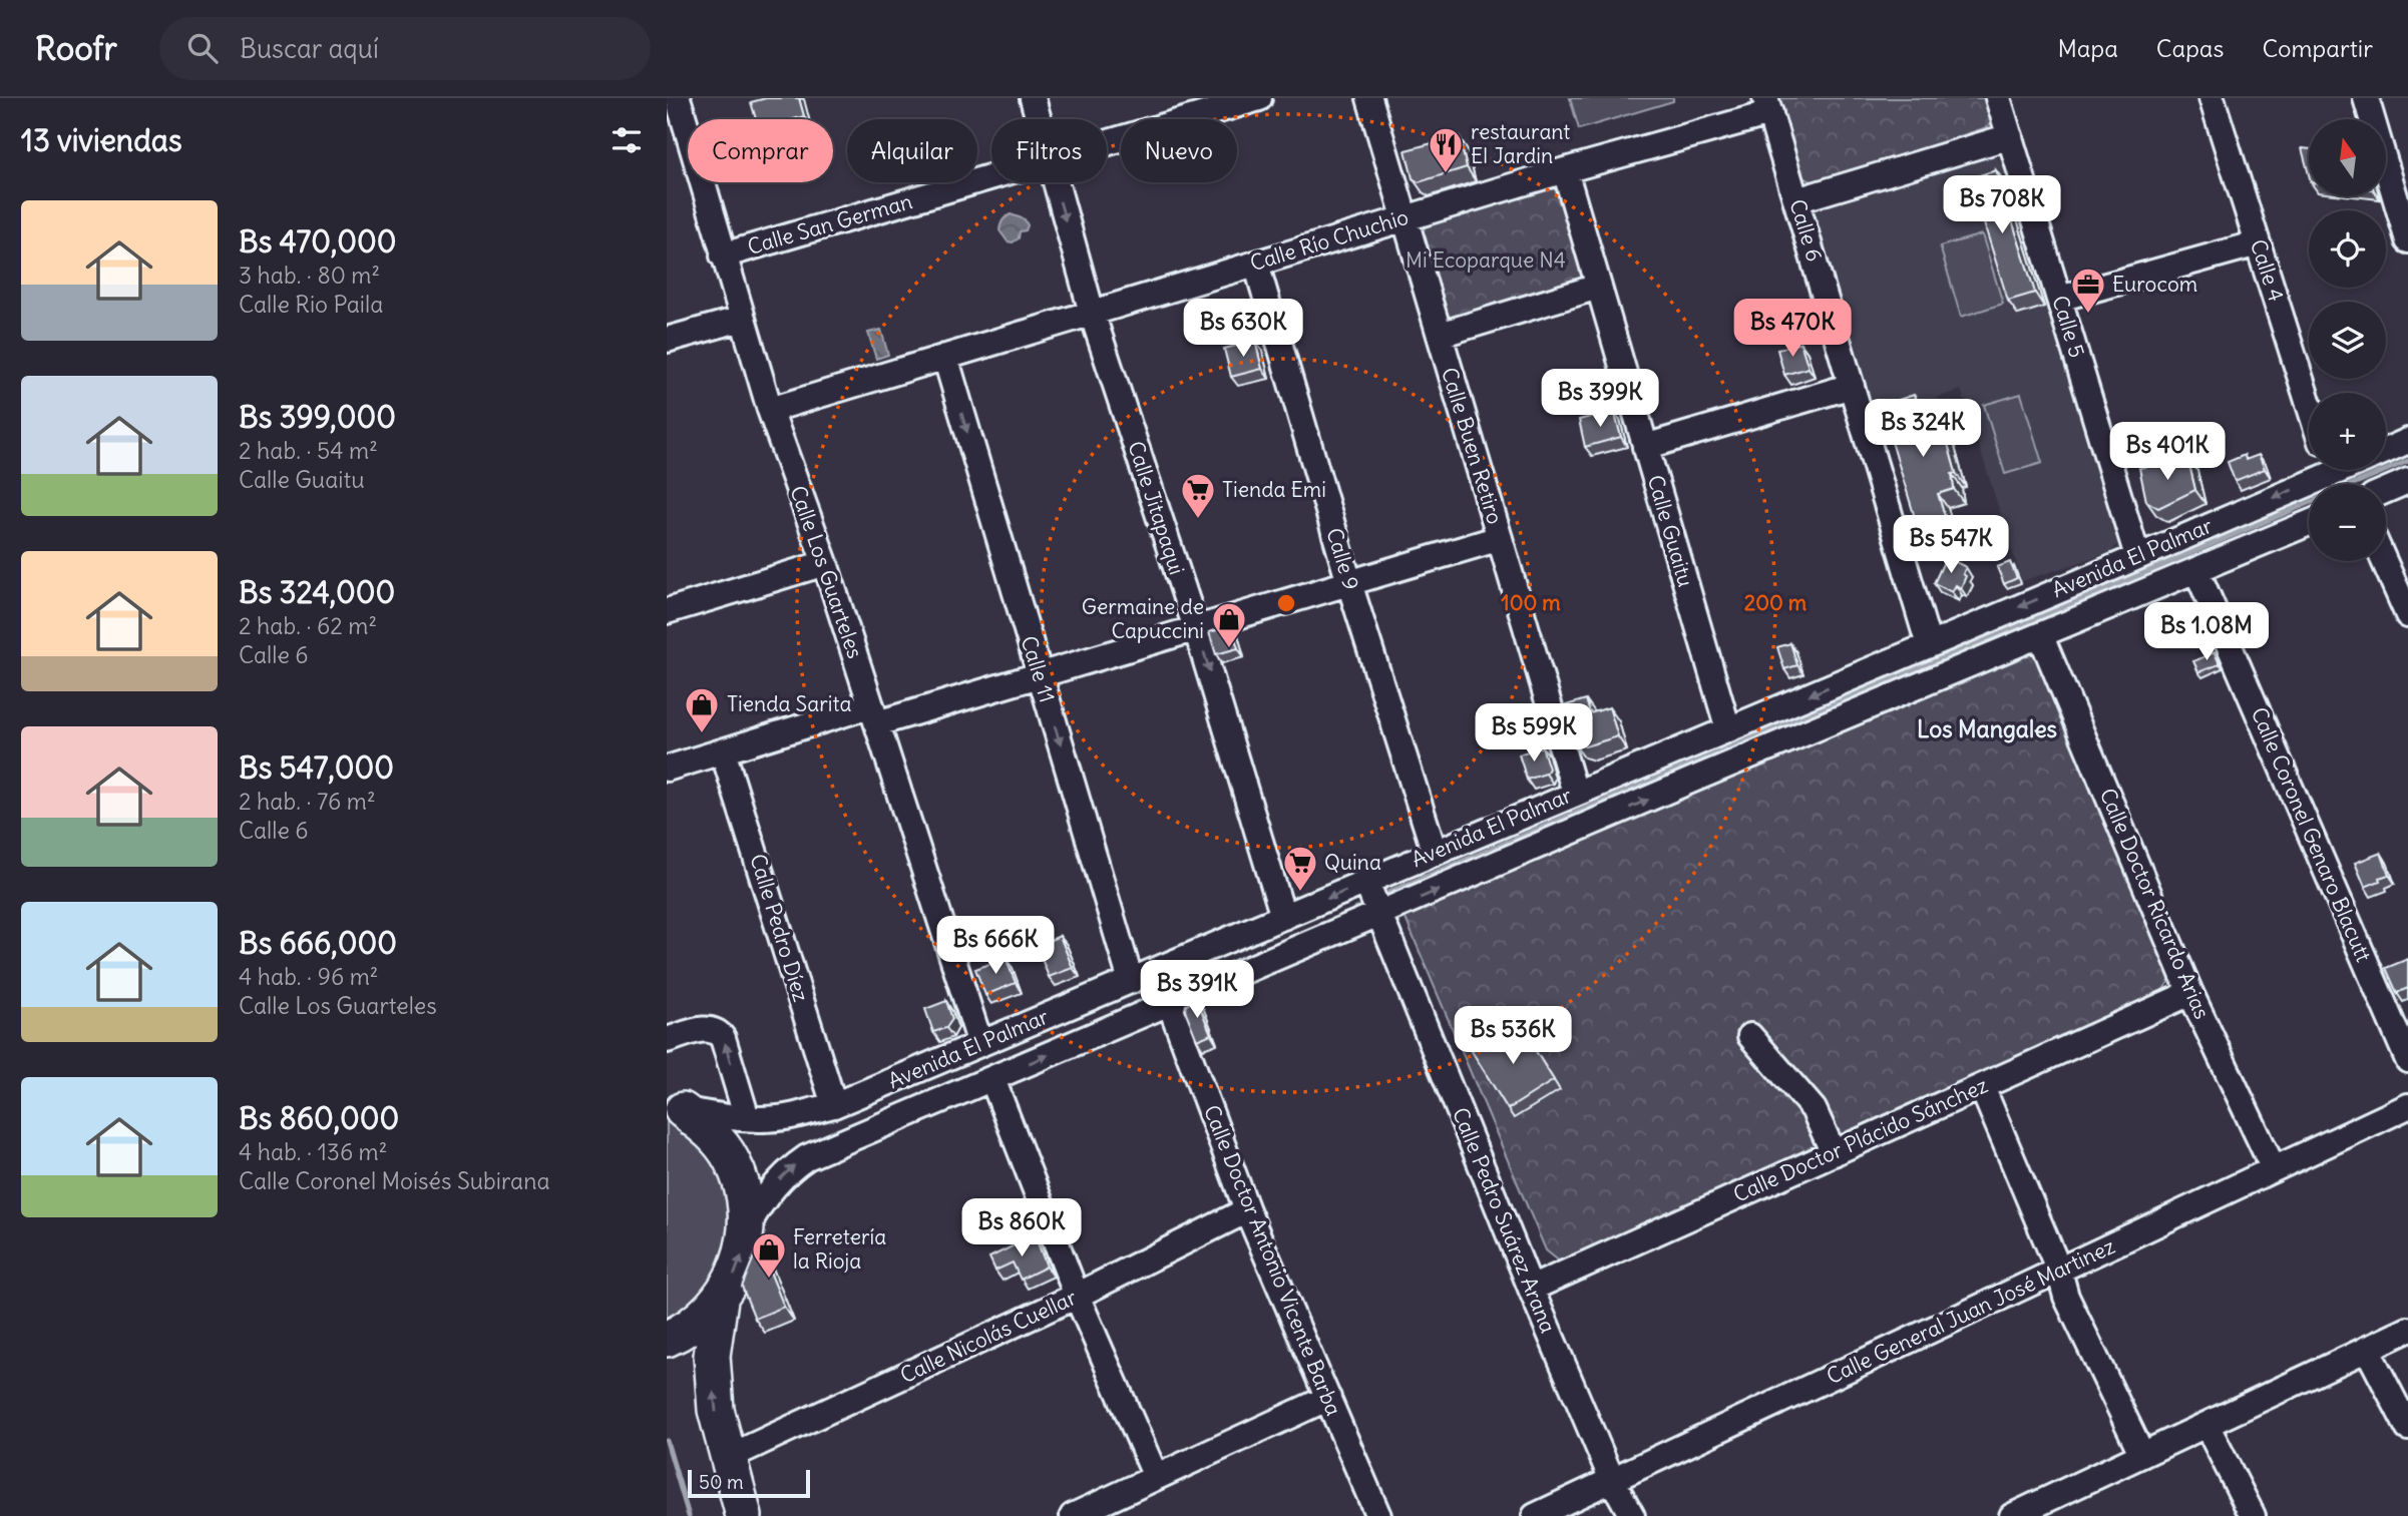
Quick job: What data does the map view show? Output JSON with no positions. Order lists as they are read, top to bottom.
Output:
{
  "streets": {
    "street": [
      "Calle San German",
      "Calle 6",
      "Calle Río Chuchio",
      "Calle 4",
      "Calle 5",
      "Calle Buen Retiro",
      "Calle Jitapaqui",
      "Calle Guaitu",
      "Avenida El Palmar",
      "Calle 9",
      "Calle Los Guarteles",
      "Calle 11",
      "Calle Coronel Genaro Blacutt",
      "Calle Doctor Ricardo Arias",
      "Calle Pedro Díez",
      "Calle Doctor Plácido Sánchez",
      "Calle Pedro Suárez Arana",
      "Calle Doctor Antonio Vicente Barba",
      "Calle General Juan José Martinez",
      "Calle Nicolás Cuellar"
    ]
  },
  "crossings": [
    ["Calle San German", "Calle Los Guarteles"],
    ["Calle 6", "Calle Río Chuchio"],
    ["Calle 6", "Avenida El Palmar"],
    ["Calle Río Chuchio", "Calle Buen Retiro"],
    ["Calle Río Chuchio", "Calle Jitapaqui"],
    ["Calle Río Chuchio", "Calle Guaitu"],
    ["Calle Río Chuchio", "Calle 9"],
    ["Calle Río Chuchio", "Calle Los Guarteles"],
    ["Calle Río Chuchio", "Calle 11"],
    ["Calle 5", "Avenida El Palmar"],
    ["Calle Buen Retiro", "Avenida El Palmar"],
    ["Calle Jitapaqui", "Avenida El Palmar"],
    ["Calle Guaitu", "Avenida El Palmar"],
    ["Avenida El Palmar", "Calle 9"],
    ["Avenida El Palmar", "Calle Los Guarteles"],
    ["Avenida El Palmar", "Calle 11"],
    ["Avenida El Palmar", "Calle Coronel Genaro Blacutt"],
    ["Avenida El Palmar", "Calle Doctor Ricardo Arias"],
    ["Avenida El Palmar", "Calle Pedro Díez"],
    ["Avenida El Palmar", "Calle Pedro Suárez Arana"],
    ["Avenida El Palmar", "Calle Doctor Antonio Vicente Barba"],
    ["Calle Doctor Ricardo Arias", "Calle Doctor Plácido Sánchez"],
    ["Calle Doctor Ricardo Arias", "Calle General Juan José Martinez"],
    ["Calle Doctor Plácido Sánchez", "Calle Pedro Suárez Arana"],
    ["Calle Pedro Suárez Arana", "Calle General Juan José Martinez"],
    ["Calle Doctor Antonio Vicente Barba", "Calle Nicolás Cuellar"]
  ],
  "one_way": ["Calle Jitapaqui", "Calle 11"],
  "districts": ["Los Mangales"],
  "parks": ["Mi Ecoparque N4"],
  "places": {
    "restaurant": ["restaurant El Jardin"],
    "office": ["Eurocom"],
    "supermarket": ["Tienda Emi", "Quina"],
    "shop": ["Germaine de Capuccini", "Tienda Sarita", "Ferretería la Rioja"]
  },
  "scale_bar": "50 m",
  "north": "top",
  "page": {
    "header": "Roofr",
    "search": "Buscar aquí",
    "nav": ["Mapa", "Capas", "Compartir"],
    "heading": "13 viviendas",
    "map_buttons": ["+", "−"],
    "chip": [
      "Comprar",
      "Alquilar",
      "Filtros",
      "Nuevo"
    ],
    "price": [
      "Bs 708K",
      "Bs 630K",
      "Bs 470K",
      "Bs 399K",
      "Bs 324K",
      "Bs 401K",
      "Bs 547K",
      "Bs 1.08M",
      "Bs 599K",
      "Bs 666K",
      "Bs 391K",
      "Bs 536K",
      "Bs 860K"
    ],
    "list": [
      {
        "name": "Bs 470,000",
        "note": "3 hab. · 80 m² · Calle Rio Paila"
      },
      {
        "name": "Bs 399,000",
        "note": "2 hab. · 54 m² · Calle Guaitu"
      },
      {
        "name": "Bs 324,000",
        "note": "2 hab. · 62 m² · Calle 6"
      },
      {
        "name": "Bs 547,000",
        "note": "2 hab. · 76 m² · Calle 6"
      },
      {
        "name": "Bs 666,000",
        "note": "4 hab. · 96 m² · Calle Los Guarteles"
      },
      {
        "name": "Bs 860,000",
        "note": "4 hab. · 136 m² · Calle Coronel Moisés Subirana"
      }
    ],
    "scale": "50 m"
  },
  "rings": ["100 m", "200 m"]
}
